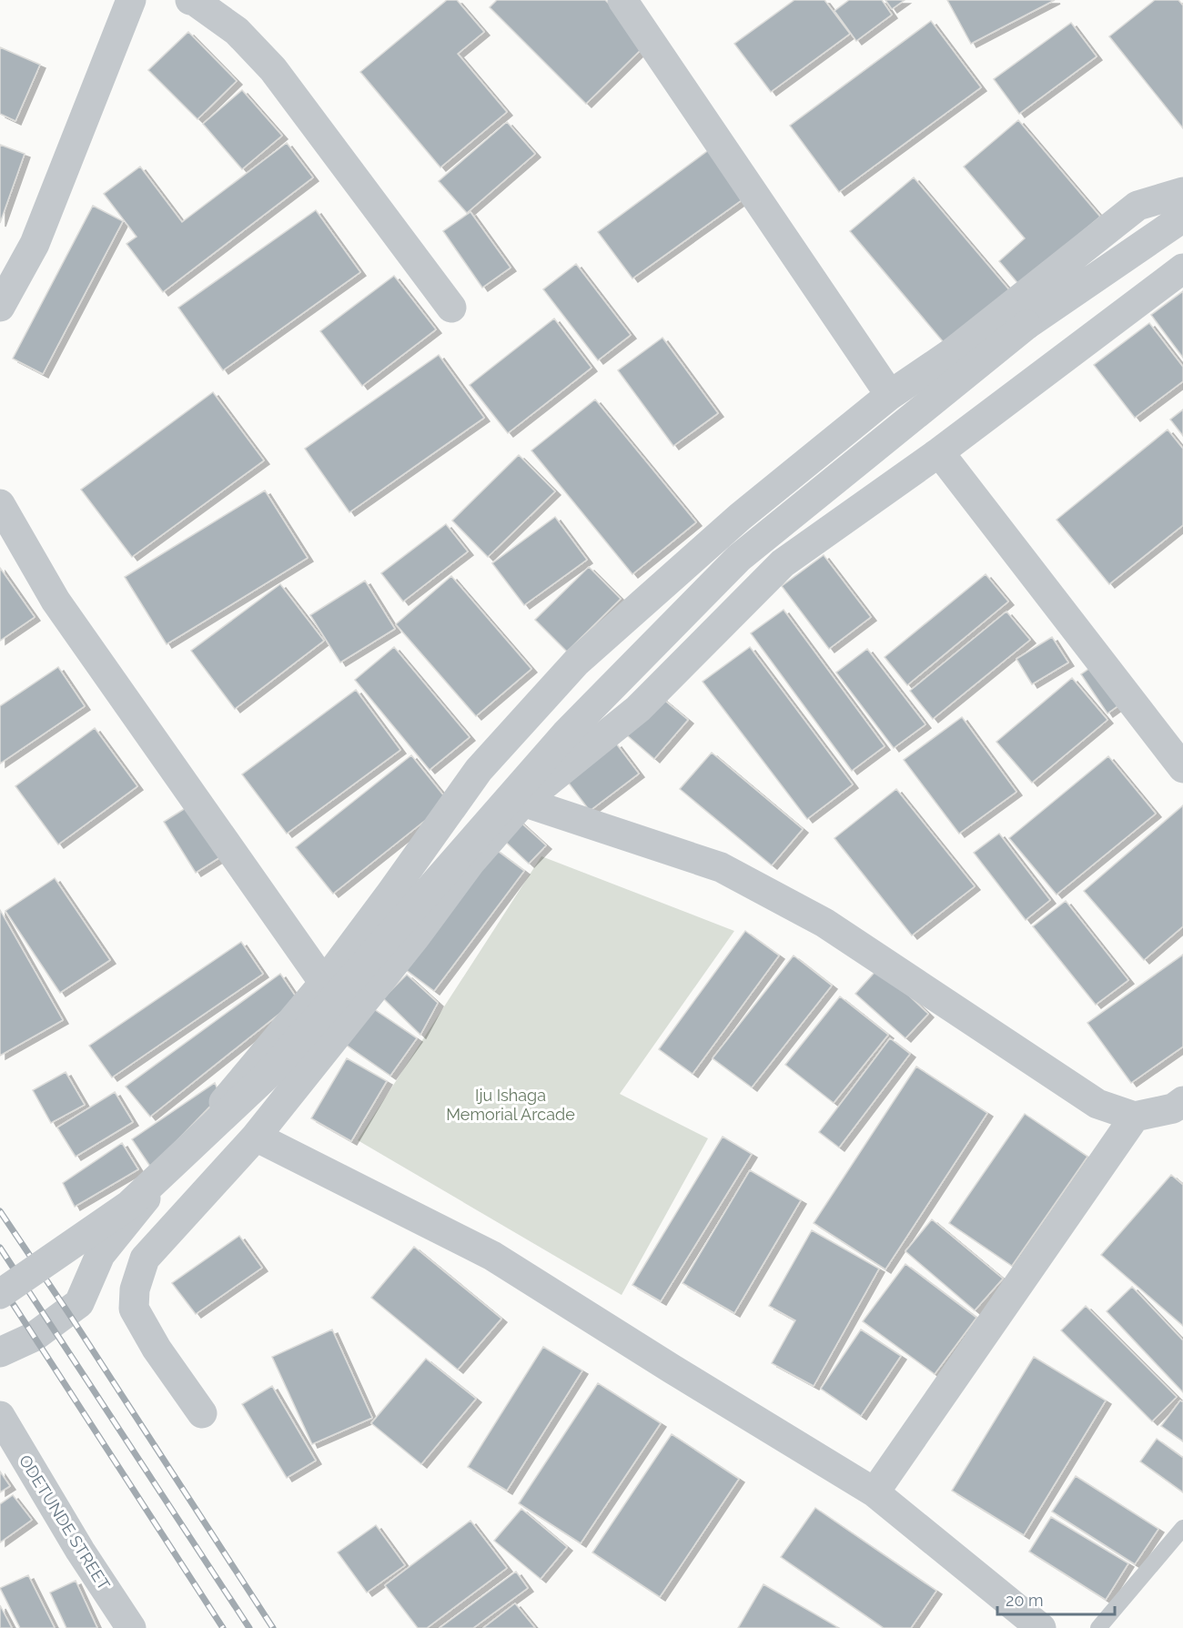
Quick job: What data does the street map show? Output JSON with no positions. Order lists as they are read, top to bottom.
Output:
{
  "streets": {
    "street": ["ODETUNDE STREET"]
  },
  "parks": ["Iju Ishaga Memorial Arcade"],
  "scale_bar": "20 m"
}
